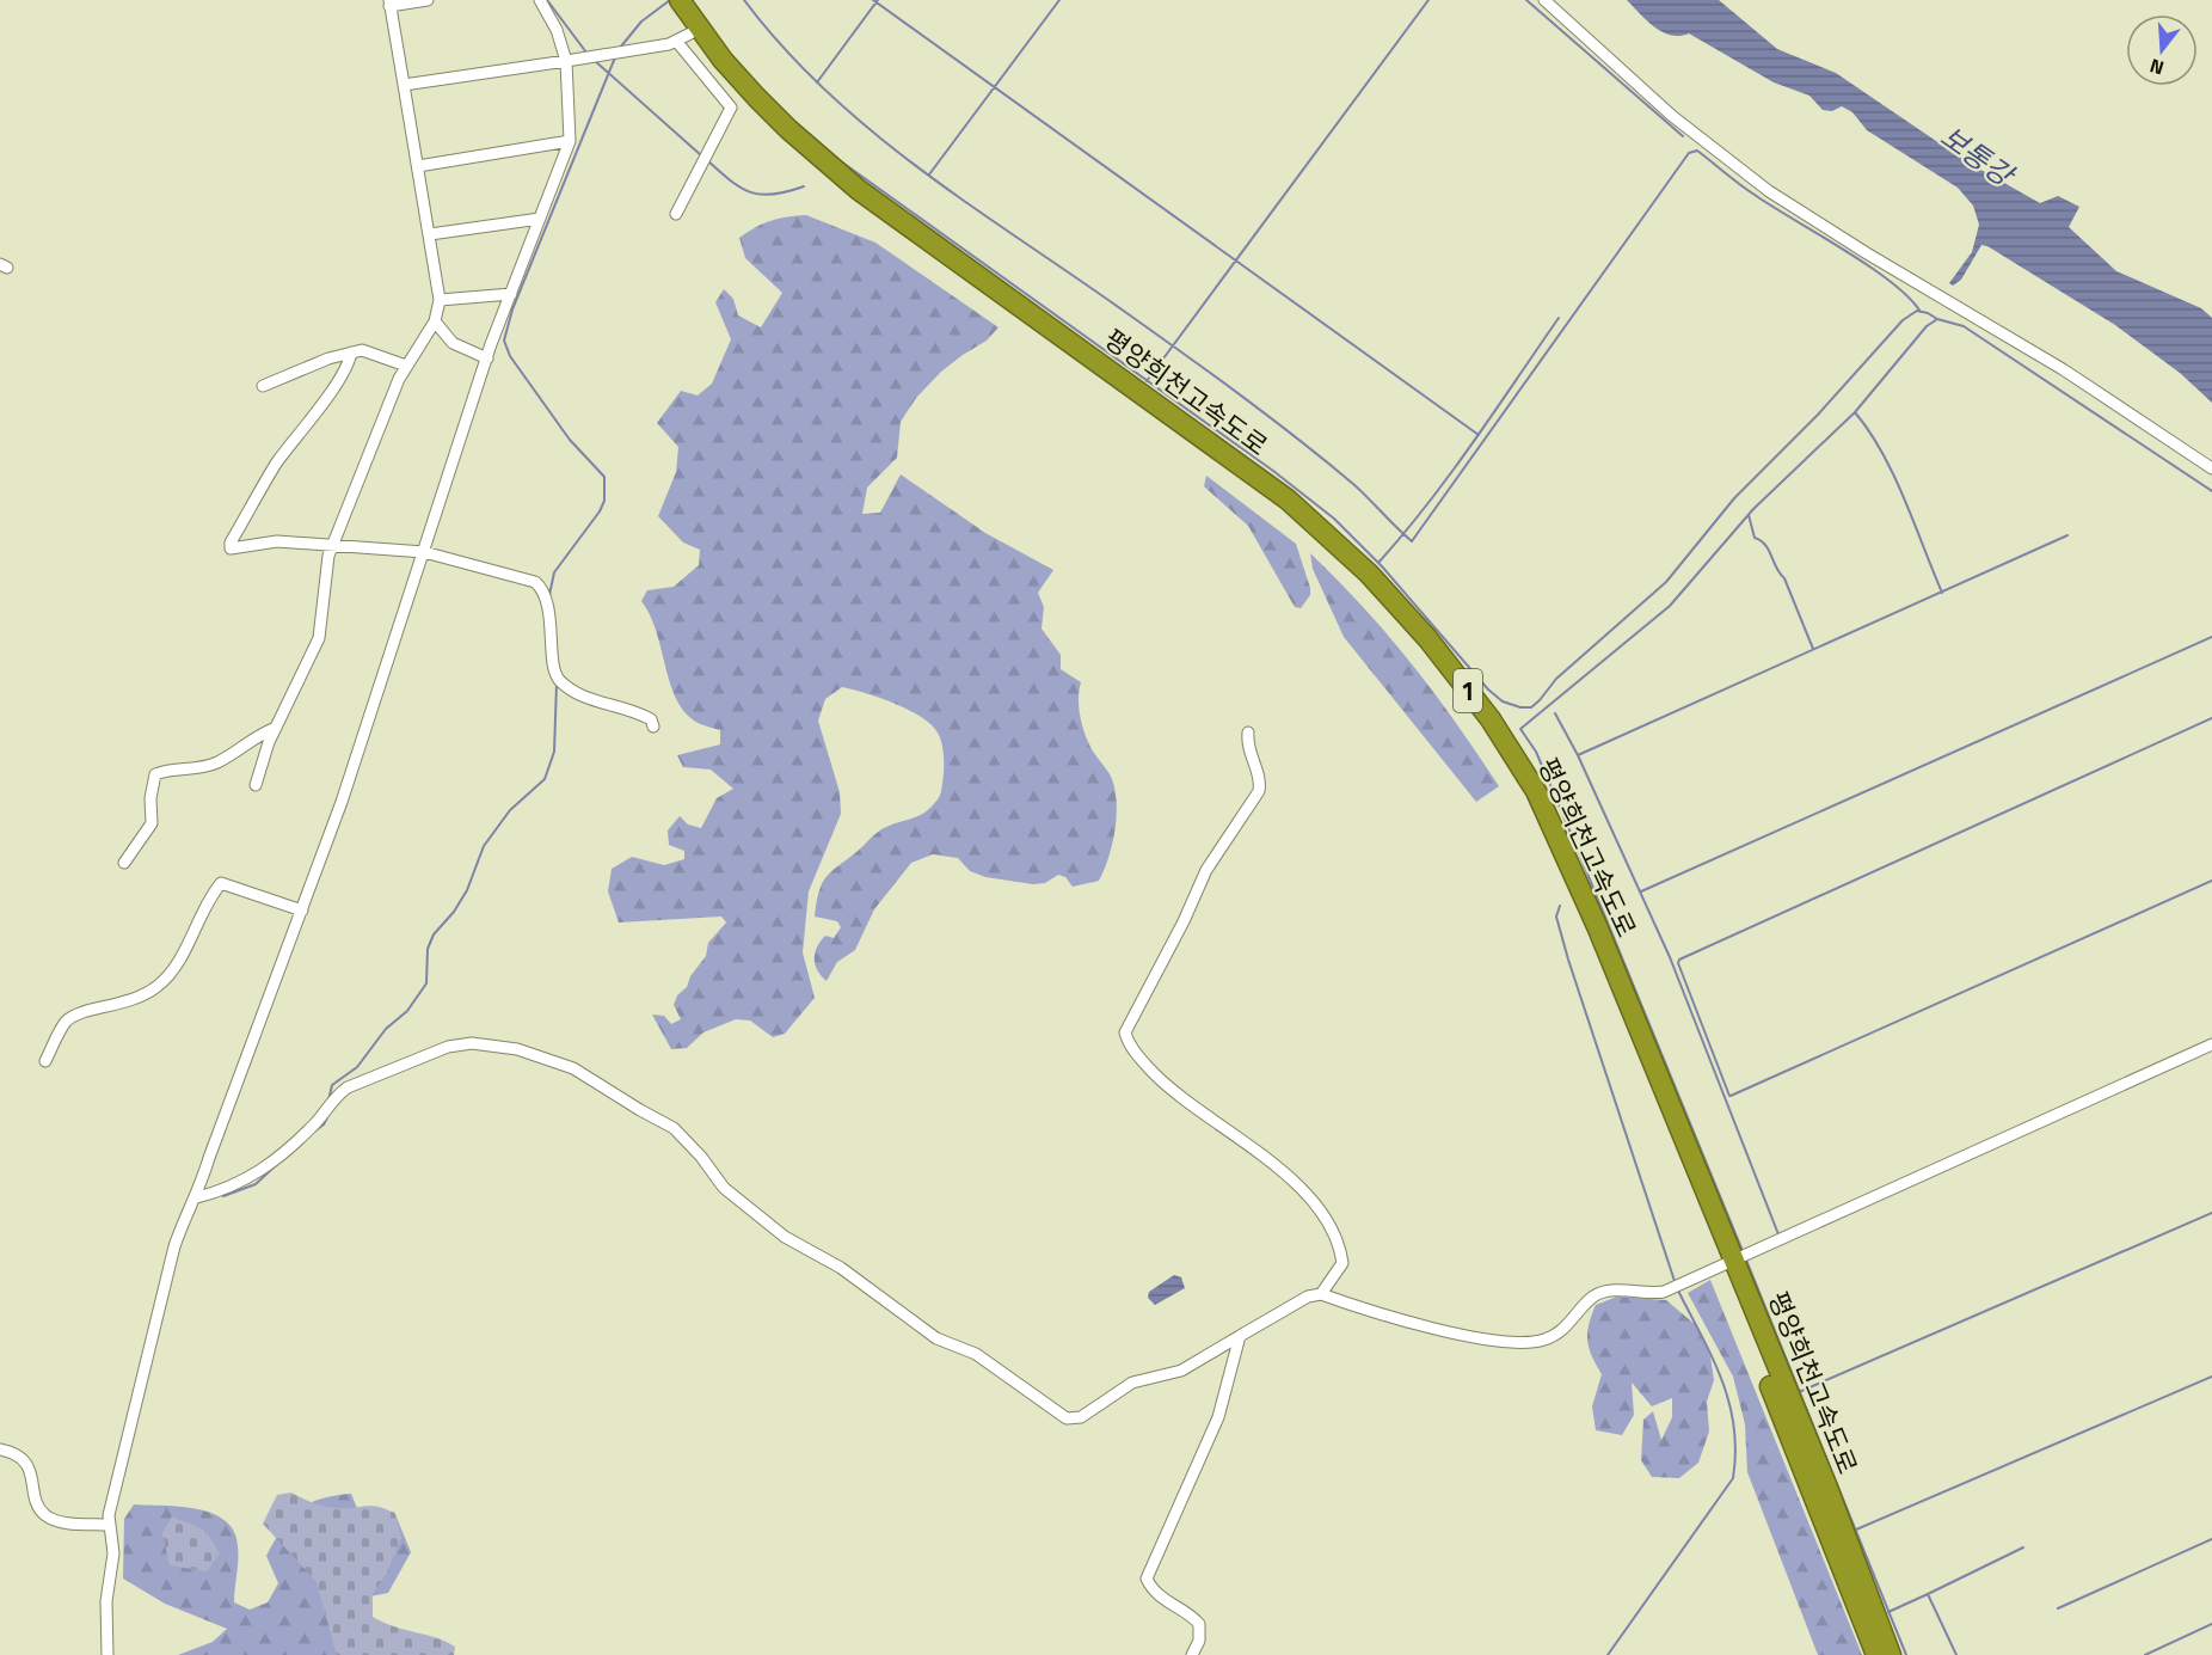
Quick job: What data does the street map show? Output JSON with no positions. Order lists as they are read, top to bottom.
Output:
{
  "streets": {
    "highway": ["평양희천고속도로", "1"]
  },
  "water": ["보통강"],
  "north": "bottom"
}
